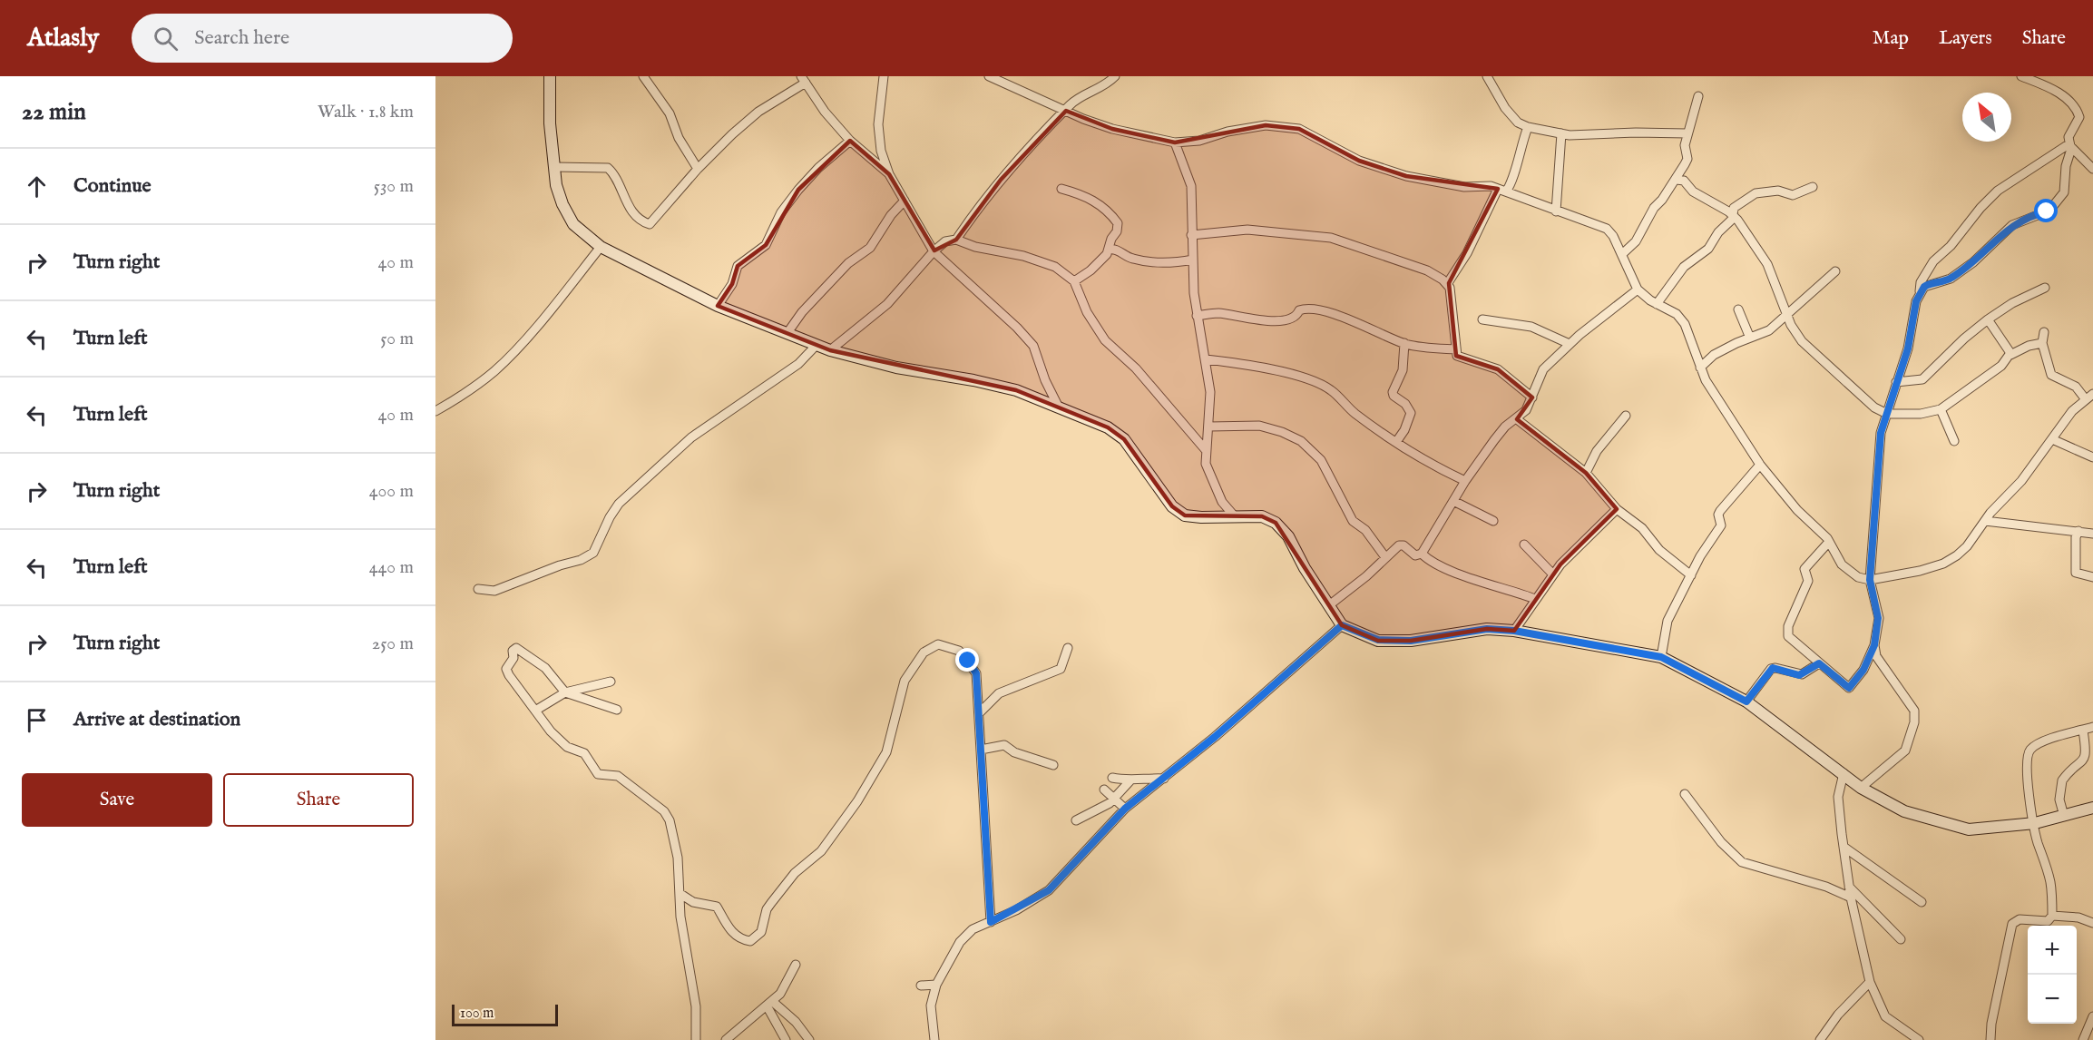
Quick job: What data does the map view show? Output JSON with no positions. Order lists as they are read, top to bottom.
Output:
{
  "scale_bar": "100 m",
  "north": "top left",
  "page": {
    "header": "Atlasly",
    "search": "Search here",
    "nav": ["Map", "Layers", "Share"],
    "heading": ["22 min", "Walk · 1.8 km"],
    "list": [
      ["Continue", "530 m"],
      ["Turn right", "40 m"],
      ["Turn left", "50 m"],
      ["Turn left", "40 m"],
      ["Turn right", "400 m"],
      ["Turn left", "440 m"],
      ["Turn right", "250 m"],
      "Arrive at destination"
    ],
    "buttons": ["Save", "Share"],
    "map_buttons": ["+", "−"],
    "scale": "100 m"
  }
}
